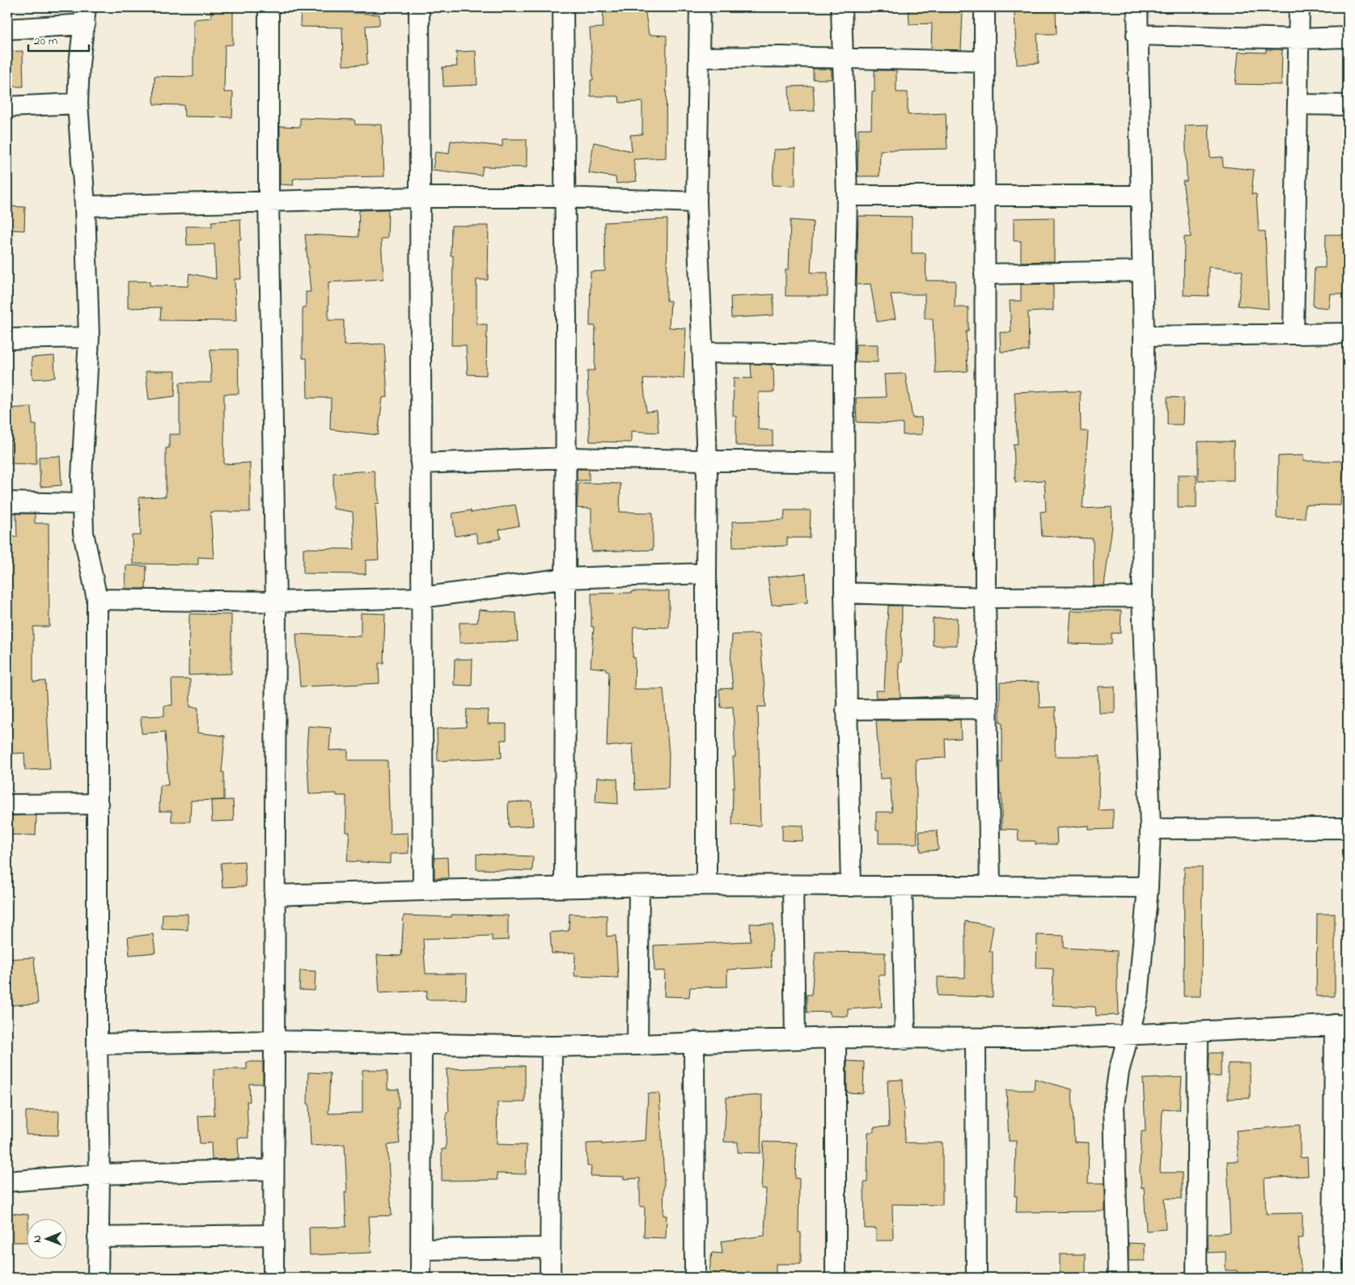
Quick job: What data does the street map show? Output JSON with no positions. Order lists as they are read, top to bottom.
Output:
{
  "scale_bar": "20 m",
  "north": "left"
}
